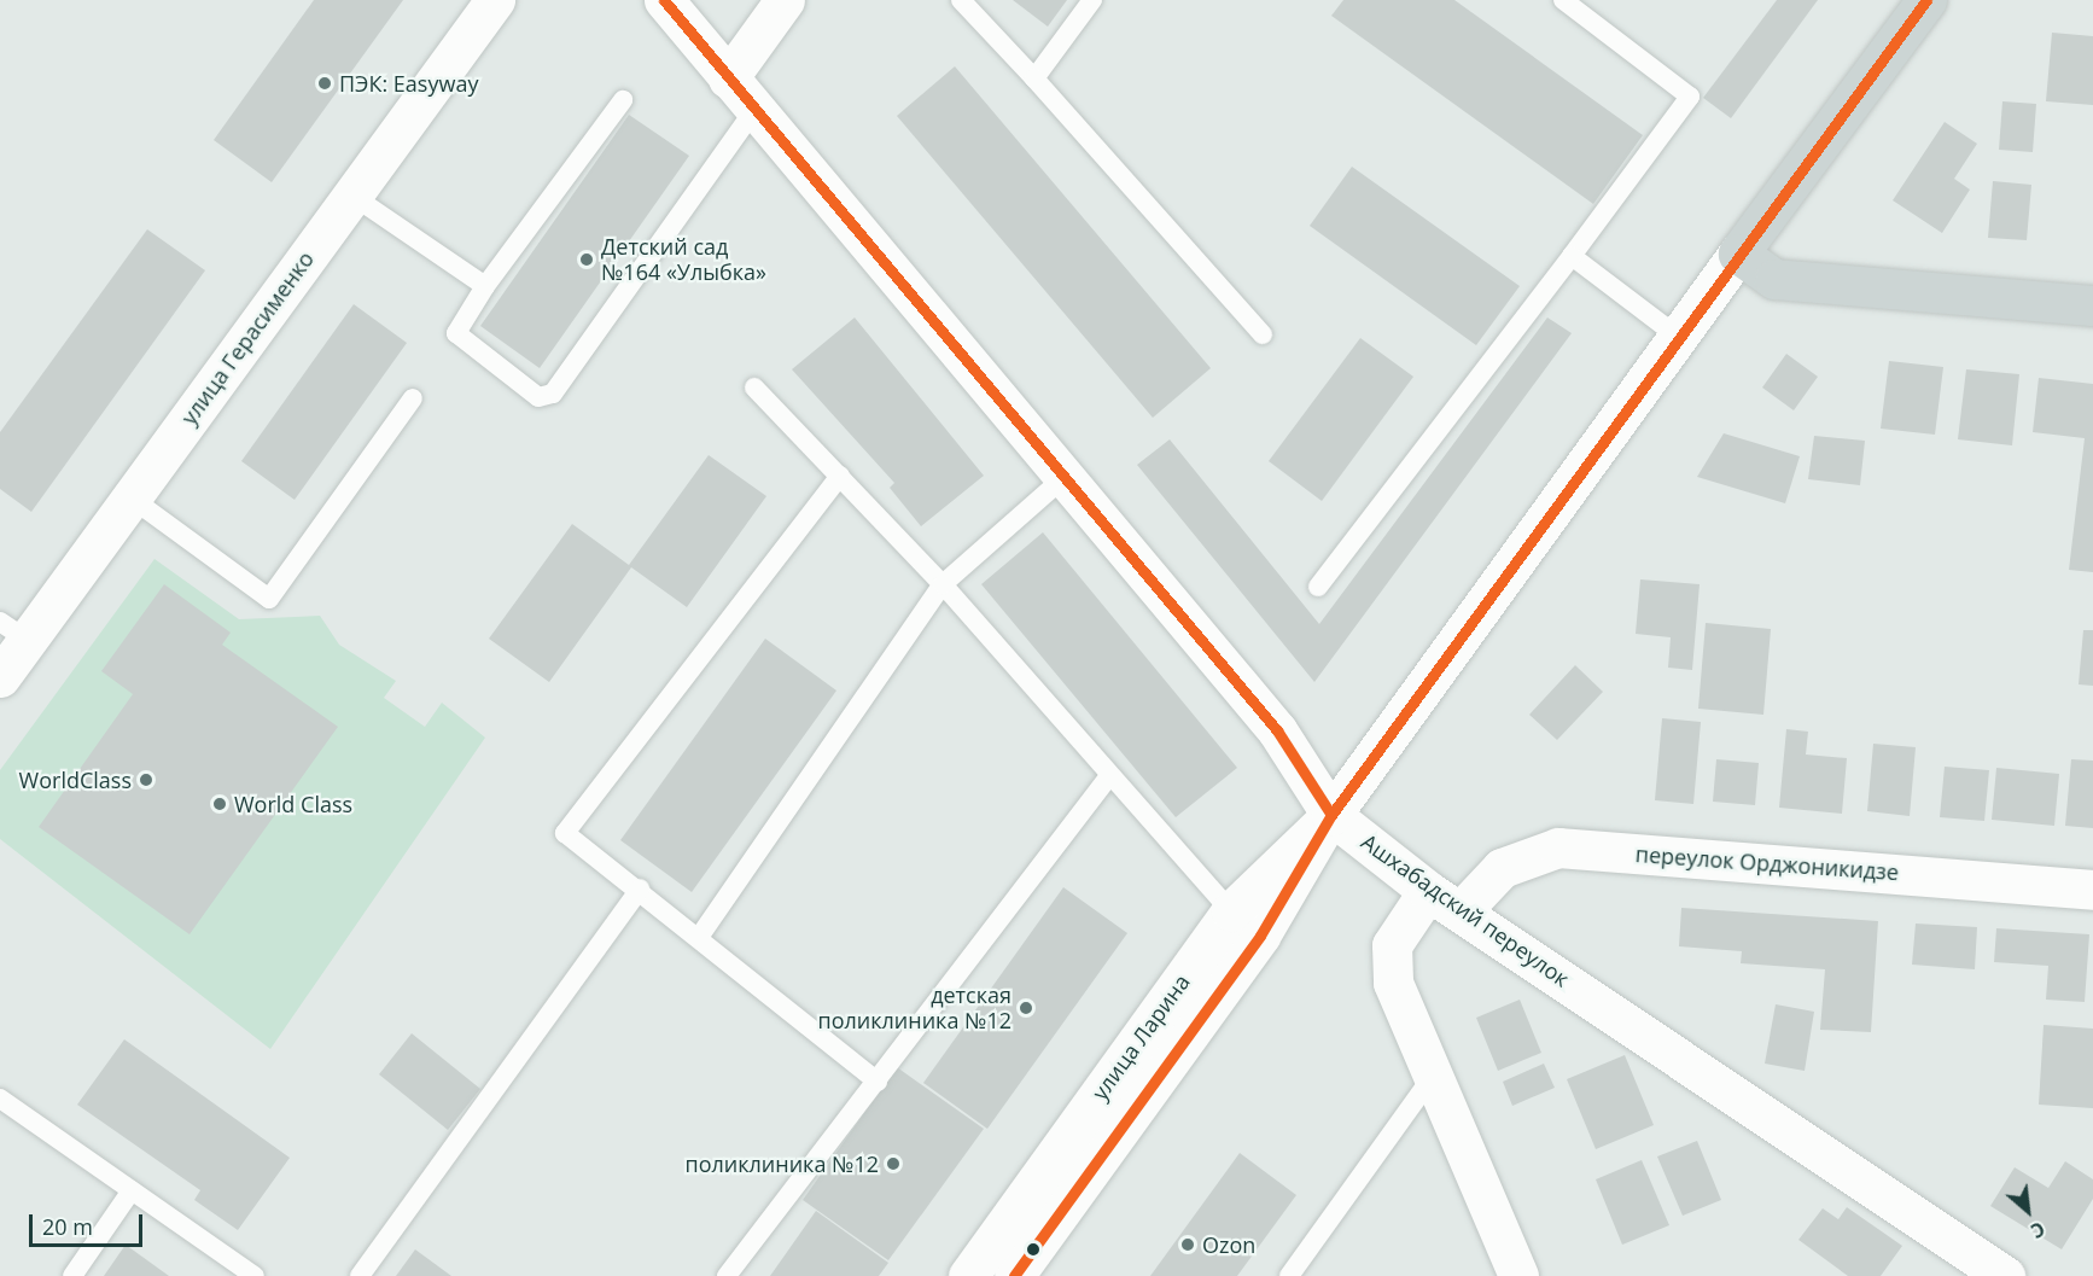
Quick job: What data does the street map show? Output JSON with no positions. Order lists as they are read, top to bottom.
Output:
{
  "streets": {
    "main road": ["улица Ларина"],
    "street": ["улица Герасименко", "переулок Орджоникидзе", "Ашхабадский переулок"]
  },
  "crossings": [
    ["переулок Орджоникидзе", "Ашхабадский переулок"],
    ["Ашхабадский переулок", "улица Ларина"]
  ],
  "places": [
    "ПЭК: Easyway",
    "Детский сад №164 «Улыбка»",
    "WorldClass",
    "World Class",
    "детская поликлиника №12",
    "поликлиника №12",
    "Ozon"
  ],
  "scale_bar": "20 m",
  "north": "bottom right"
}
